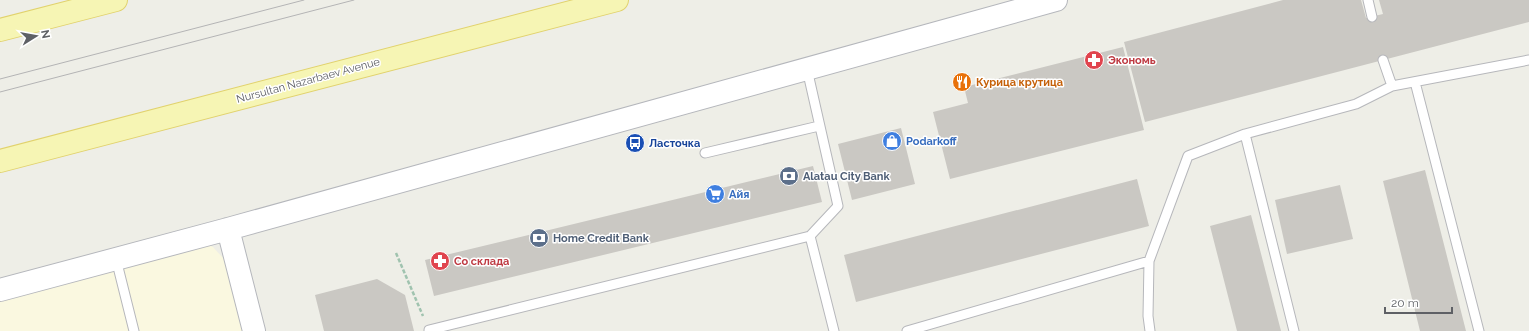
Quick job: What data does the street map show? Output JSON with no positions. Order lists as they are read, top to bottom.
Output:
{
  "streets": {
    "main road": ["Nursultan Nazarbaev Avenue"]
  },
  "places": {
    "pharmacy": ["Экономь", "Со склада"],
    "restaurant": ["Курица крутица"],
    "shop": ["Podarkoff"],
    "bus stop": ["Ласточка"],
    "bank": ["Alatau City Bank", "Home Credit Bank"],
    "supermarket": ["Айя"]
  },
  "scale_bar": "20 m",
  "north": "right"
}
